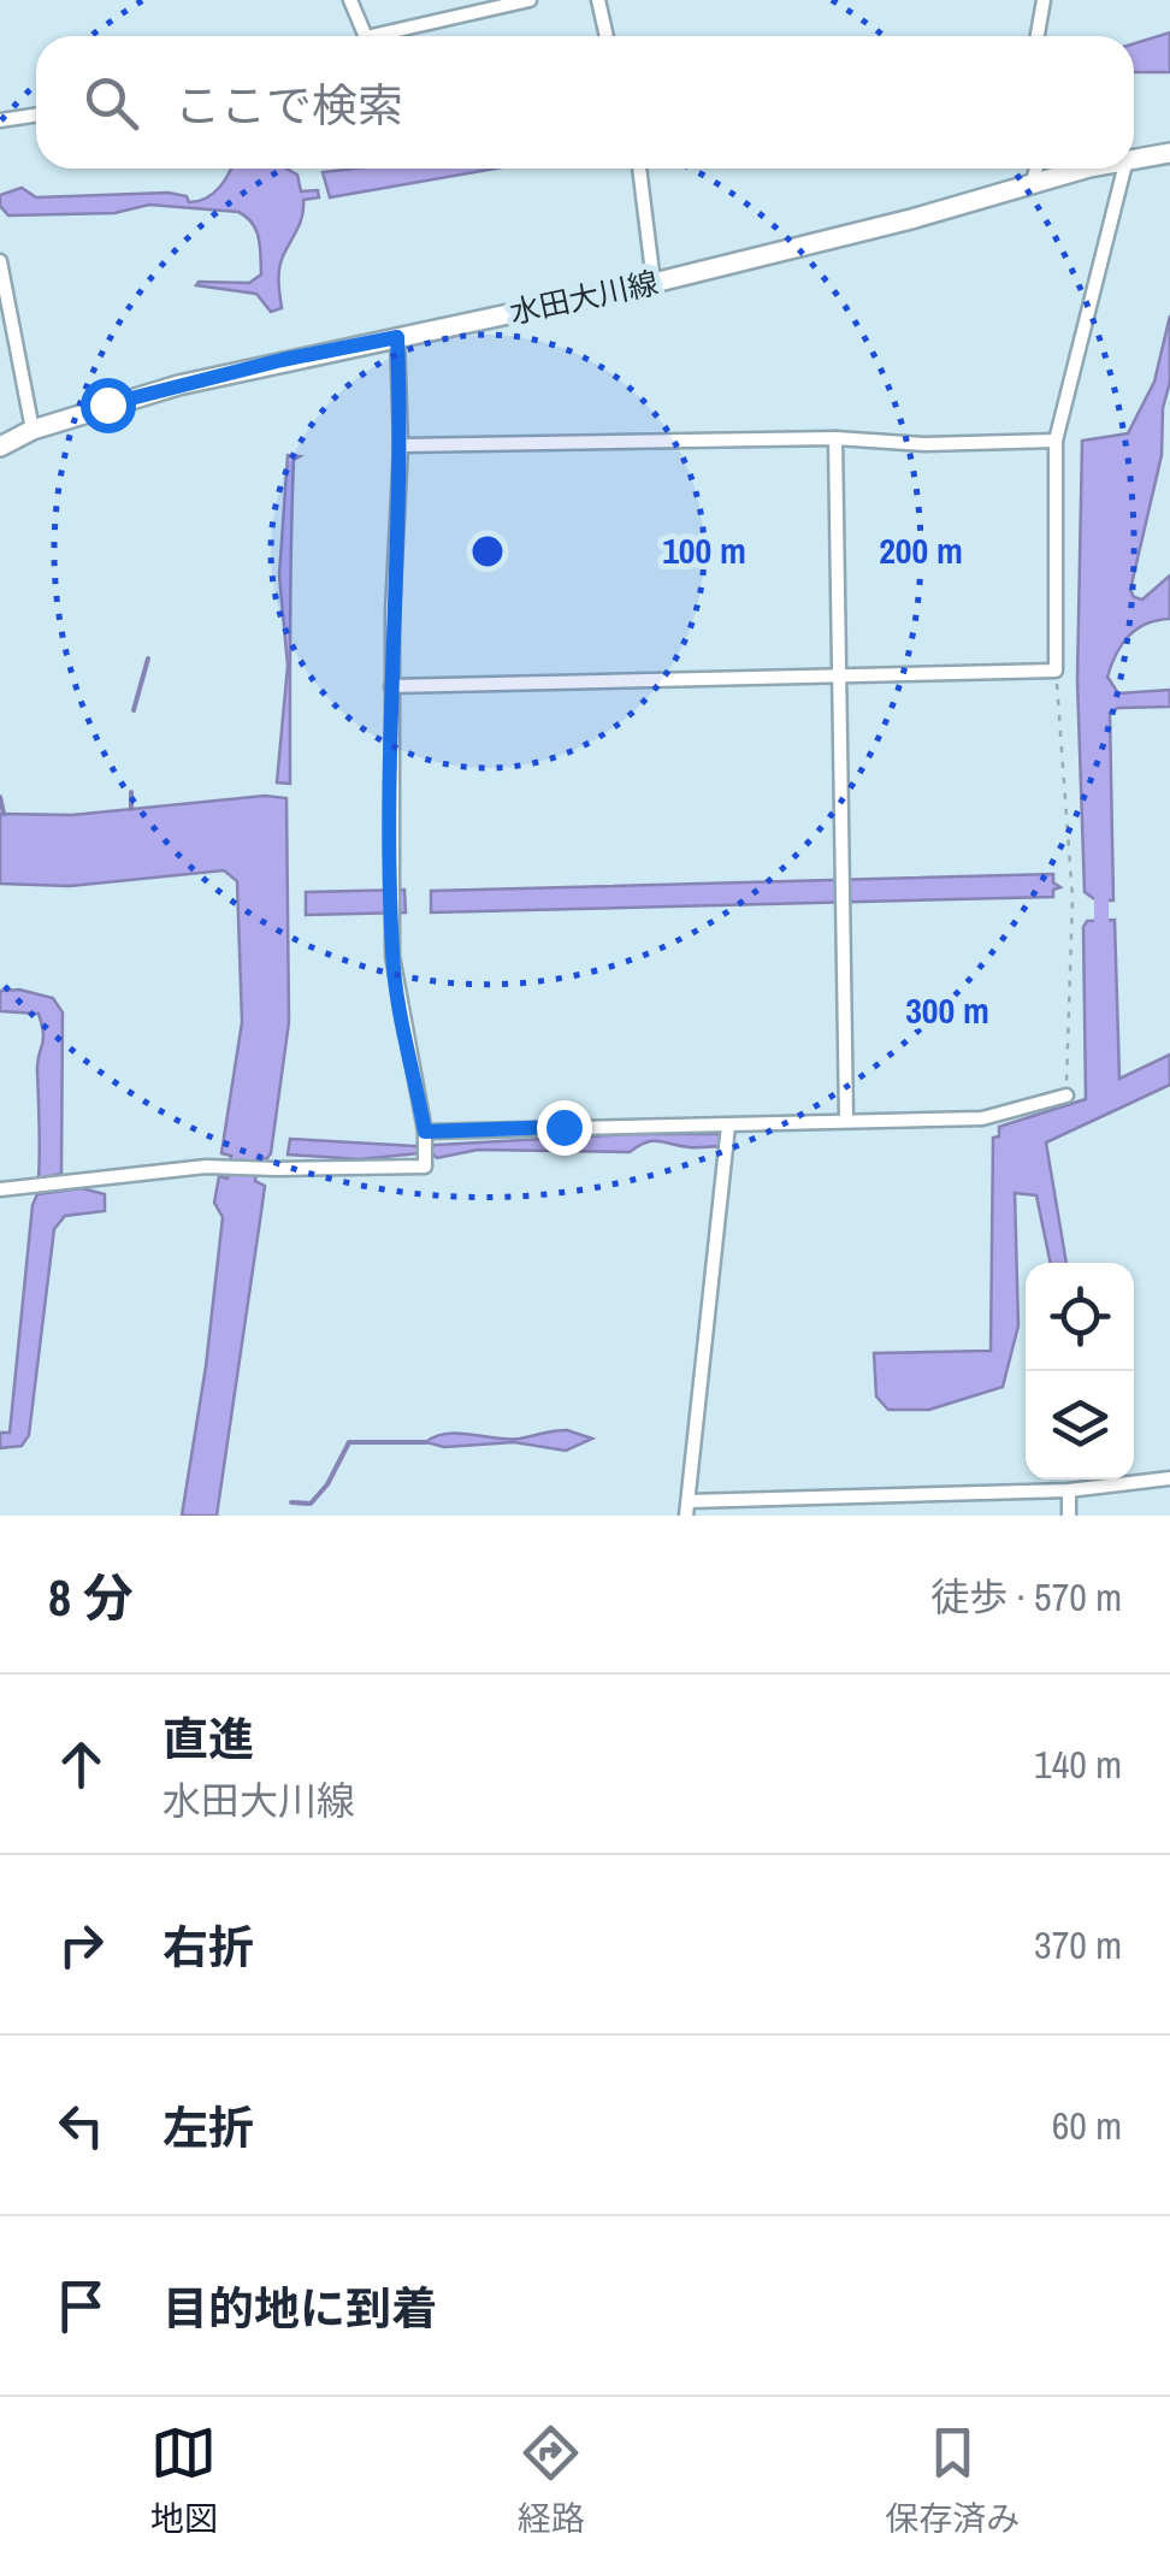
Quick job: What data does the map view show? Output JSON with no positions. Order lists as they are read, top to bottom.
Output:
{
  "streets": {
    "main road": ["水田大川線"]
  },
  "page": {
    "search": "ここで検索",
    "heading": ["8 分", "徒歩 · 570 m"],
    "list": [
      ["直進", "水田大川線", "140 m"],
      ["右折", "370 m"],
      ["左折", "60 m"],
      "目的地に到着"
    ],
    "nav": ["地図", "経路", "保存済み"]
  },
  "rings": ["100 m", "200 m", "300 m"]
}
